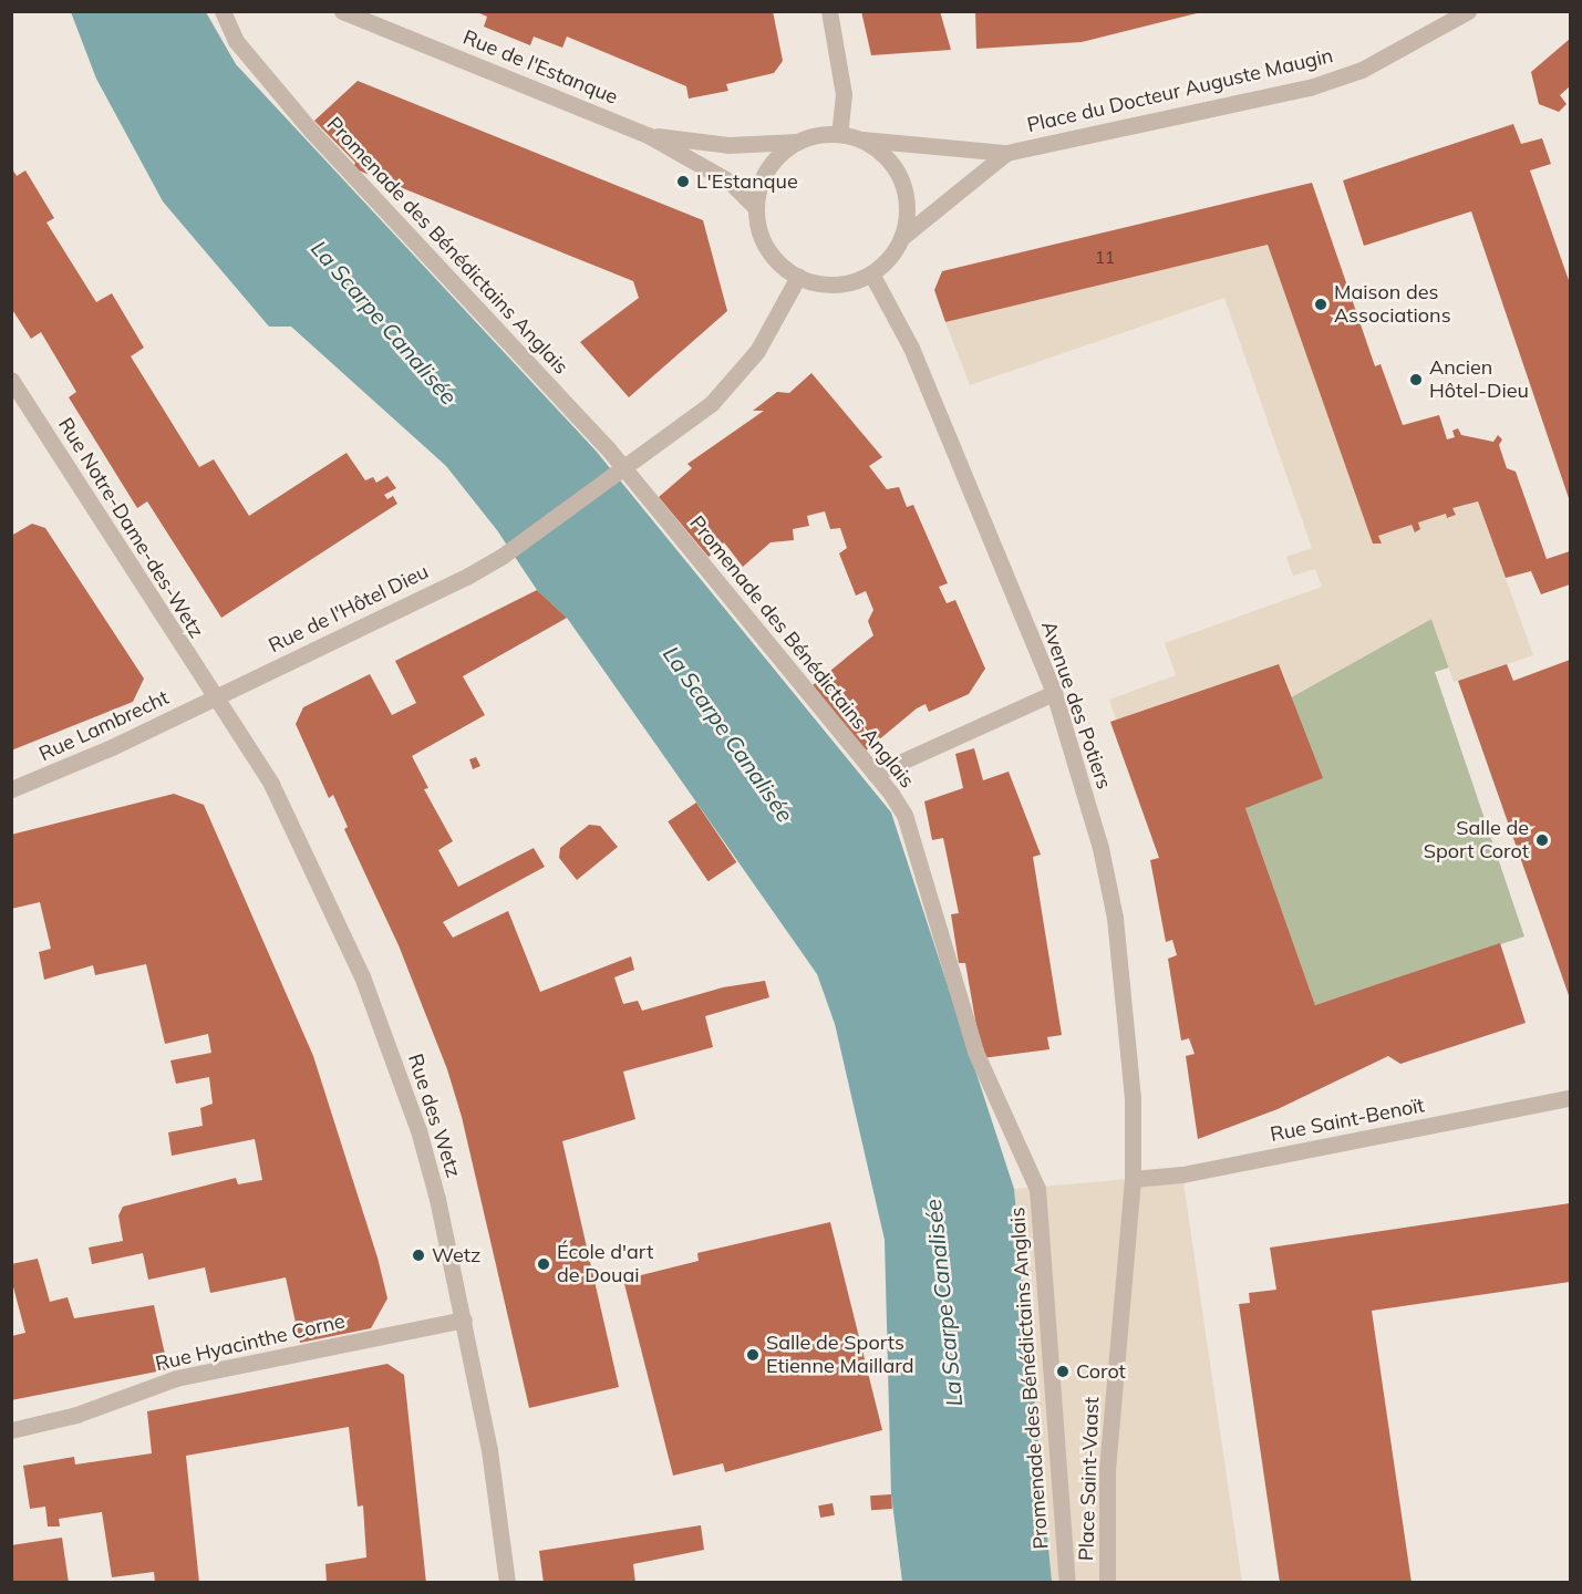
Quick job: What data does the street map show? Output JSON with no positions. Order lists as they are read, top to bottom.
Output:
{
  "streets": {
    "street": [
      "Rue de l'Estanque",
      "Place du Docteur Auguste Maugin",
      "Promenade des Bénédictains Anglais",
      "Rue Notre-Dame-des-Wetz",
      "Rue de l'Hôtel Dieu",
      "Avenue des Potiers",
      "Rue Lambrecht",
      "Rue des Wetz",
      "Rue Saint-Benoït",
      "Rue Hyacinthe Corne",
      "Place Saint-Vaast"
    ]
  },
  "crossings": [
    ["Rue de l'Estanque", "Place du Docteur Auguste Maugin"],
    ["Rue de l'Estanque", "Avenue des Potiers"],
    ["Place du Docteur Auguste Maugin", "Avenue des Potiers"],
    ["Promenade des Bénédictains Anglais", "Rue de l'Hôtel Dieu"],
    ["Rue Notre-Dame-des-Wetz", "Rue de l'Hôtel Dieu"],
    ["Rue Notre-Dame-des-Wetz", "Rue Lambrecht"],
    ["Rue Notre-Dame-des-Wetz", "Rue des Wetz"],
    ["Rue de l'Hôtel Dieu", "Rue Lambrecht"],
    ["Rue de l'Hôtel Dieu", "Rue des Wetz"],
    ["Avenue des Potiers", "Rue Saint-Benoït"],
    ["Avenue des Potiers", "Place Saint-Vaast"],
    ["Rue Lambrecht", "Rue des Wetz"],
    ["Rue des Wetz", "Rue Hyacinthe Corne"],
    ["Rue Saint-Benoït", "Place Saint-Vaast"]
  ],
  "water": ["La Scarpe Canalisée"],
  "places": [
    "L'Estanque",
    "Maison des Associations",
    "Ancien Hôtel-Dieu",
    "Salle de Sport Corot",
    "Wetz",
    "École d'art de Douai",
    "Salle de Sports Etienne Maillard",
    "Corot"
  ],
  "house_numbers": ["11"]
}
